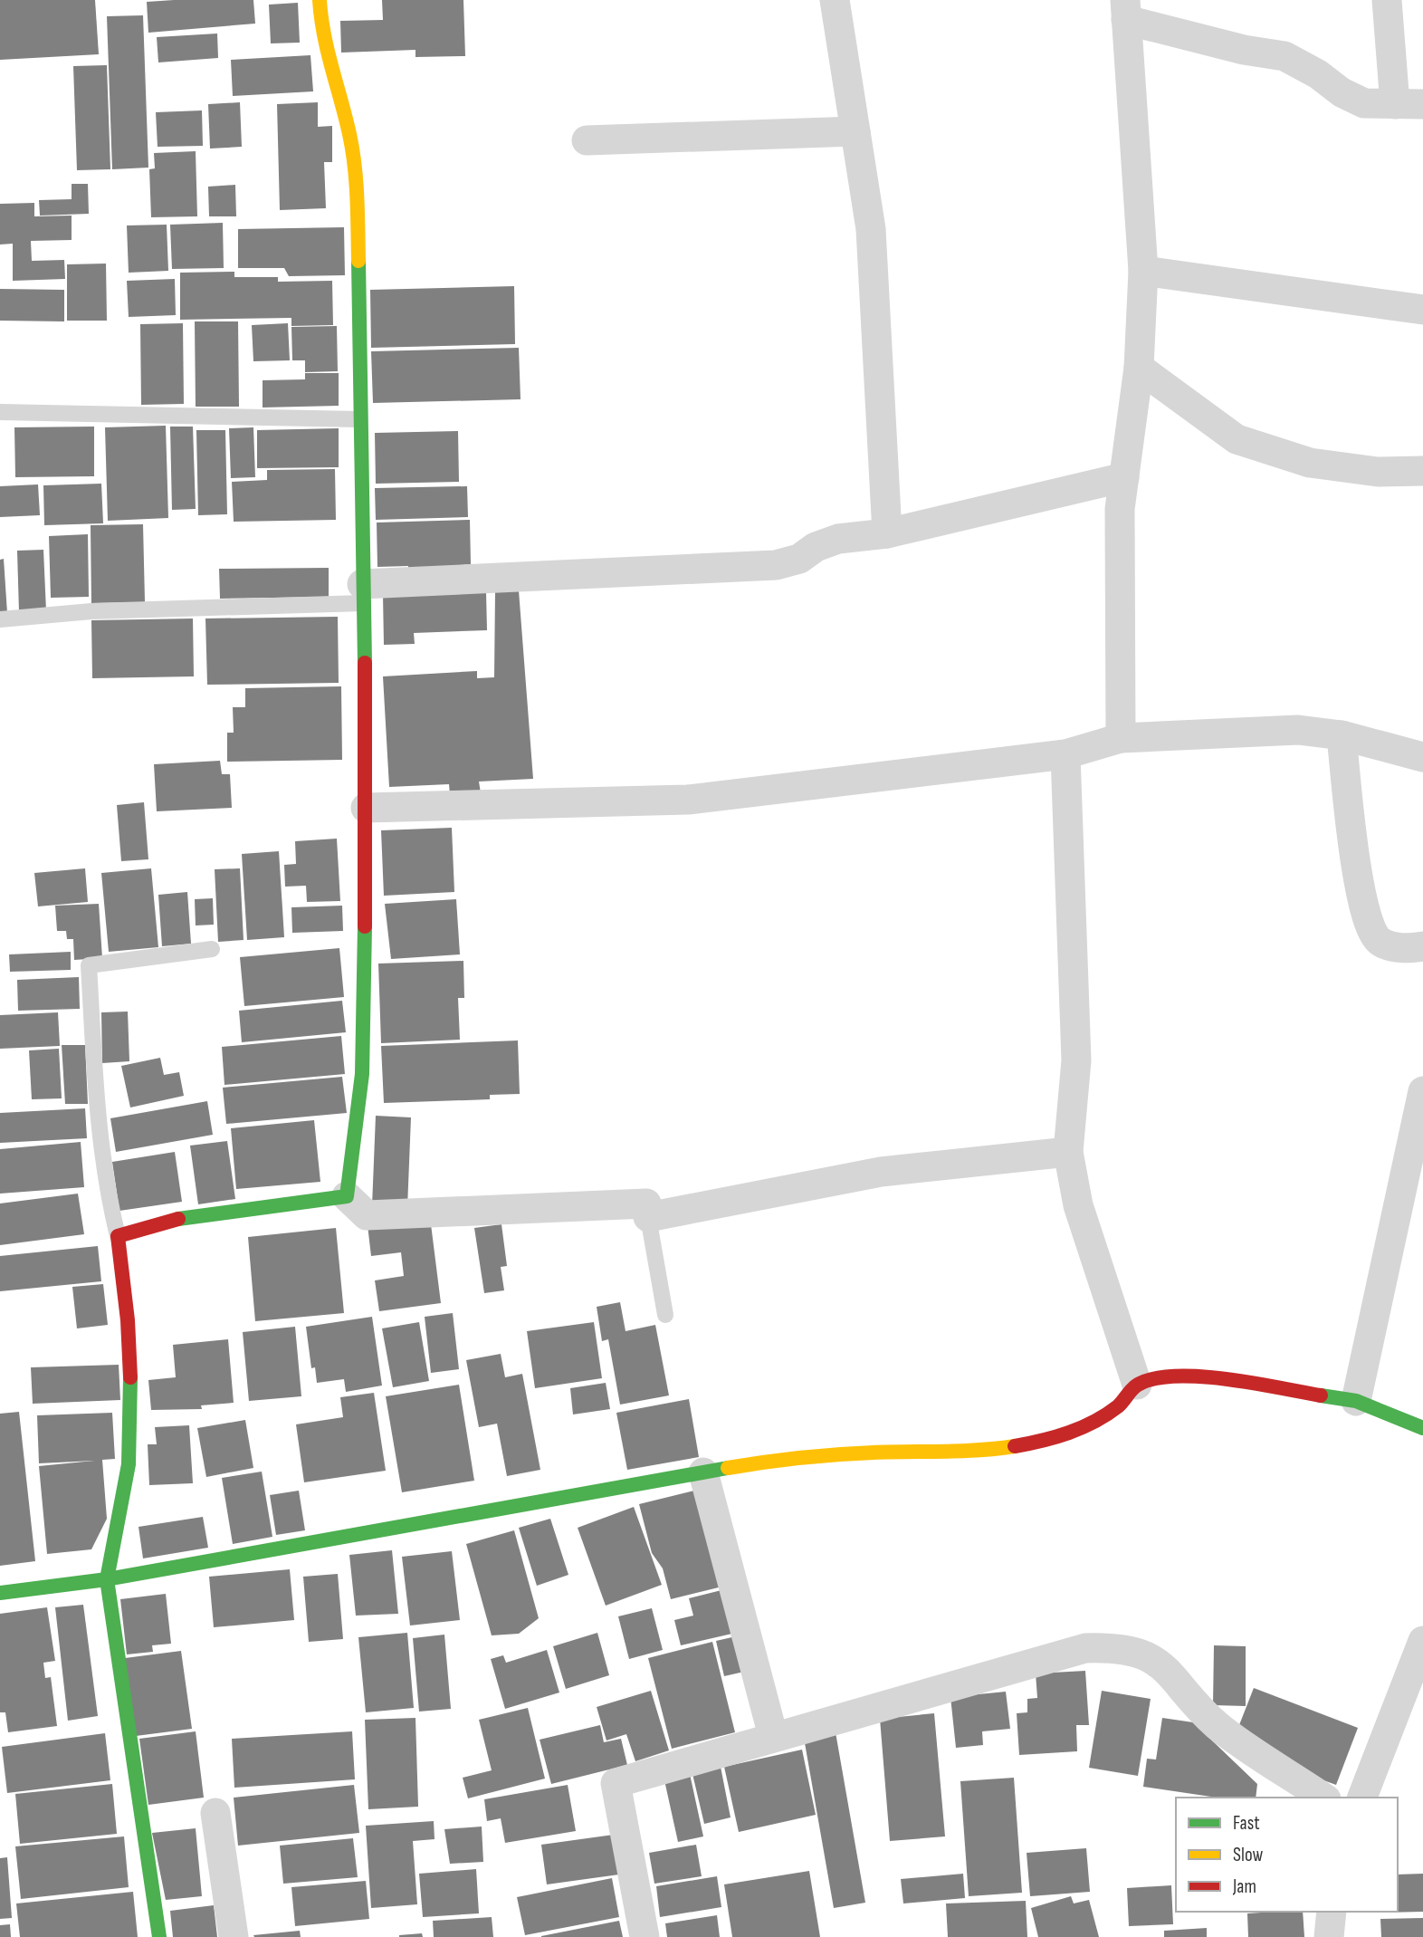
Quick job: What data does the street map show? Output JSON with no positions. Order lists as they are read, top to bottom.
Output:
{
  "legend": ["Fast", "Slow", "Jam"]
}
